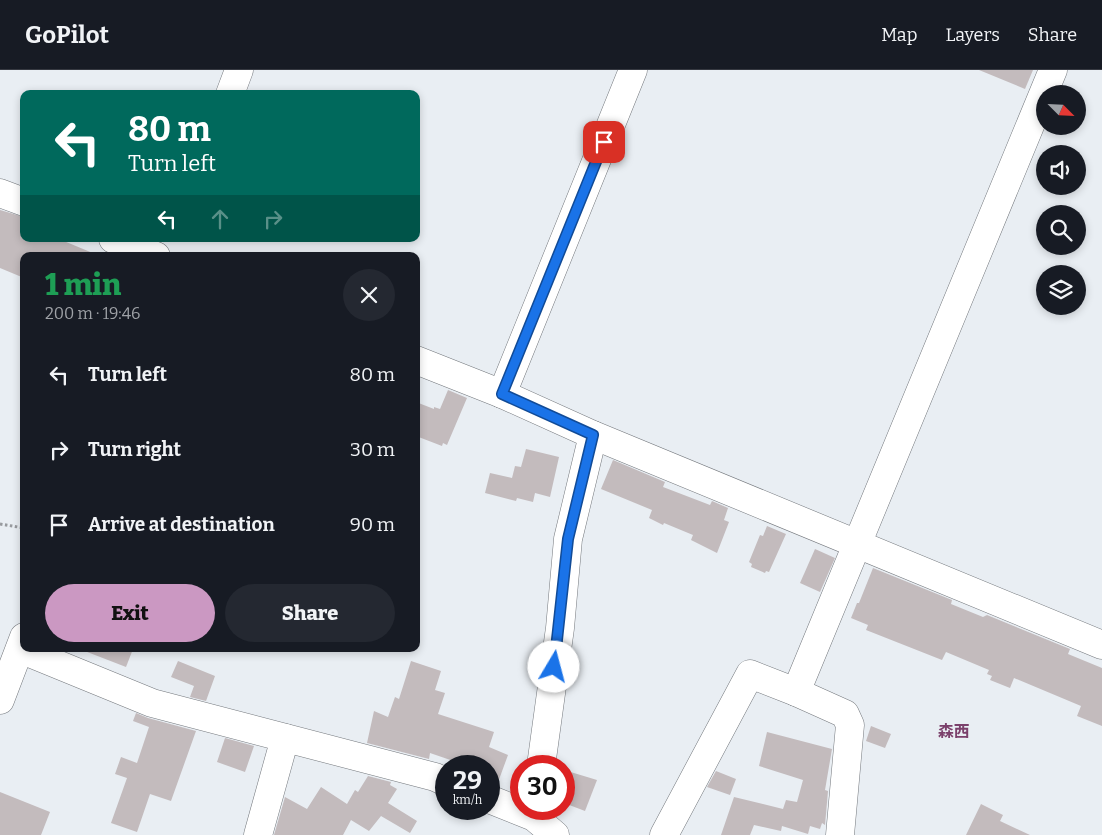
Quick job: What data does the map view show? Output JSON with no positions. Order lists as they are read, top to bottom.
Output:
{
  "districts": ["森西"],
  "north": "bottom right",
  "page": {
    "header": "GoPilot",
    "nav": ["Map", "Layers", "Share"],
    "turn": ["80 m", "Turn left"],
    "heading": ["1 min", "200 m · 19:46"],
    "list": [
      {
        "name": "Turn left",
        "value": "80 m"
      },
      {
        "name": "Turn right",
        "value": "30 m"
      },
      {
        "name": "Arrive at destination",
        "value": "90 m"
      }
    ],
    "buttons": ["Exit", "Share"],
    "speed": "29 km/h",
    "limit": "30"
  }
}
